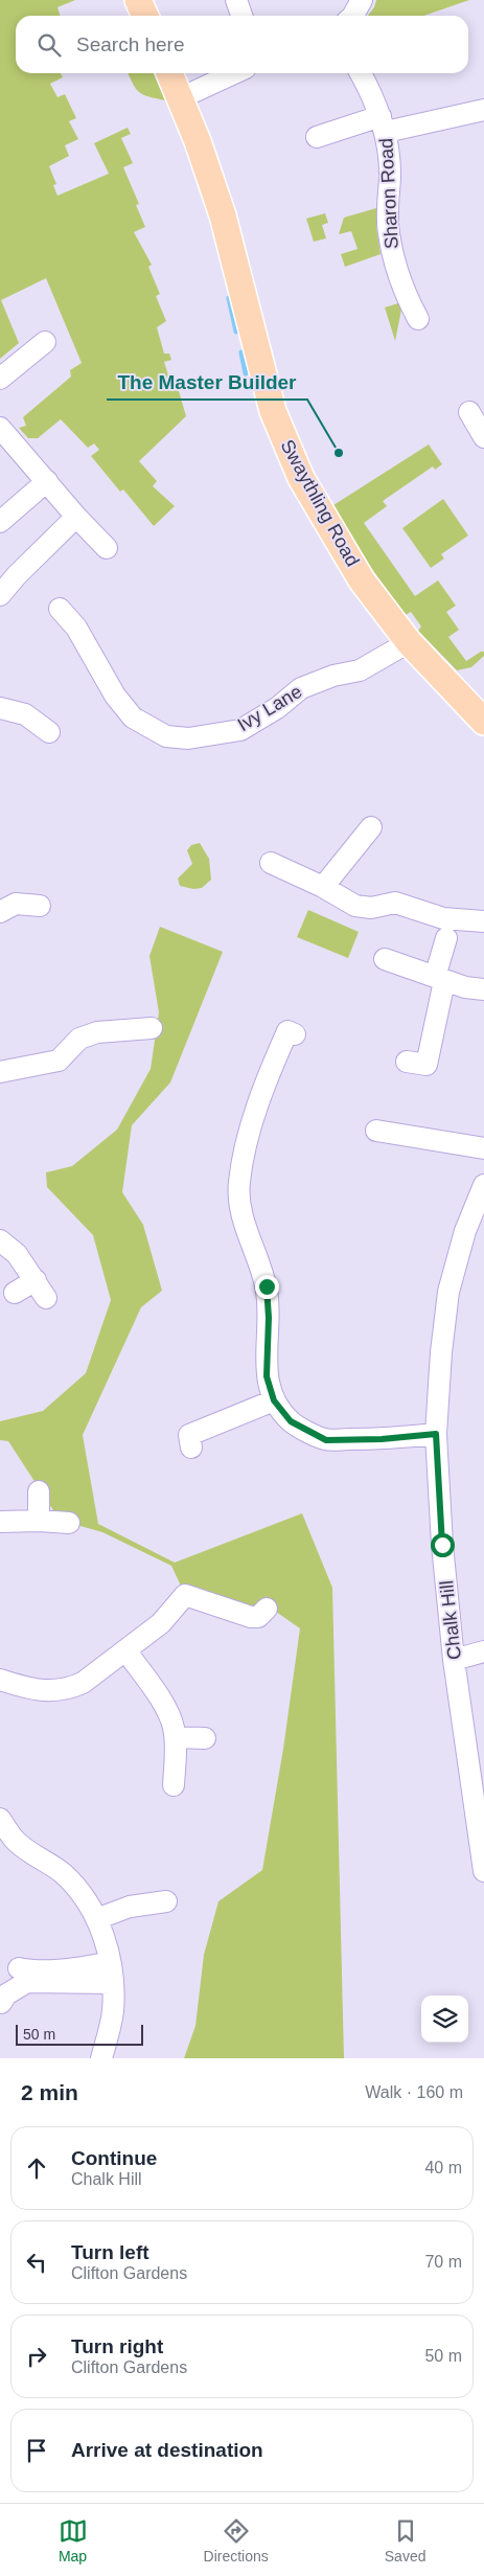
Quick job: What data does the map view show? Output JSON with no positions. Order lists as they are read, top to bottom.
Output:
{
  "streets": {
    "main road": ["Swaythling Road"],
    "street": ["Sharon Road", "Ivy Lane", "Chalk Hill"]
  },
  "crossings": [
    ["Swaythling Road", "Ivy Lane"]
  ],
  "places": ["The Master Builder"],
  "scale_bar": "50 m",
  "page": {
    "search": "Search here",
    "scale": "50 m",
    "heading": ["2 min", "Walk · 160 m"],
    "list": [
      ["Continue", "Chalk Hill", "40 m"],
      ["Turn left", "Clifton Gardens", "70 m"],
      ["Turn right", "Clifton Gardens", "50 m"],
      "Arrive at destination"
    ],
    "nav": ["Map", "Directions", "Saved"]
  }
}
